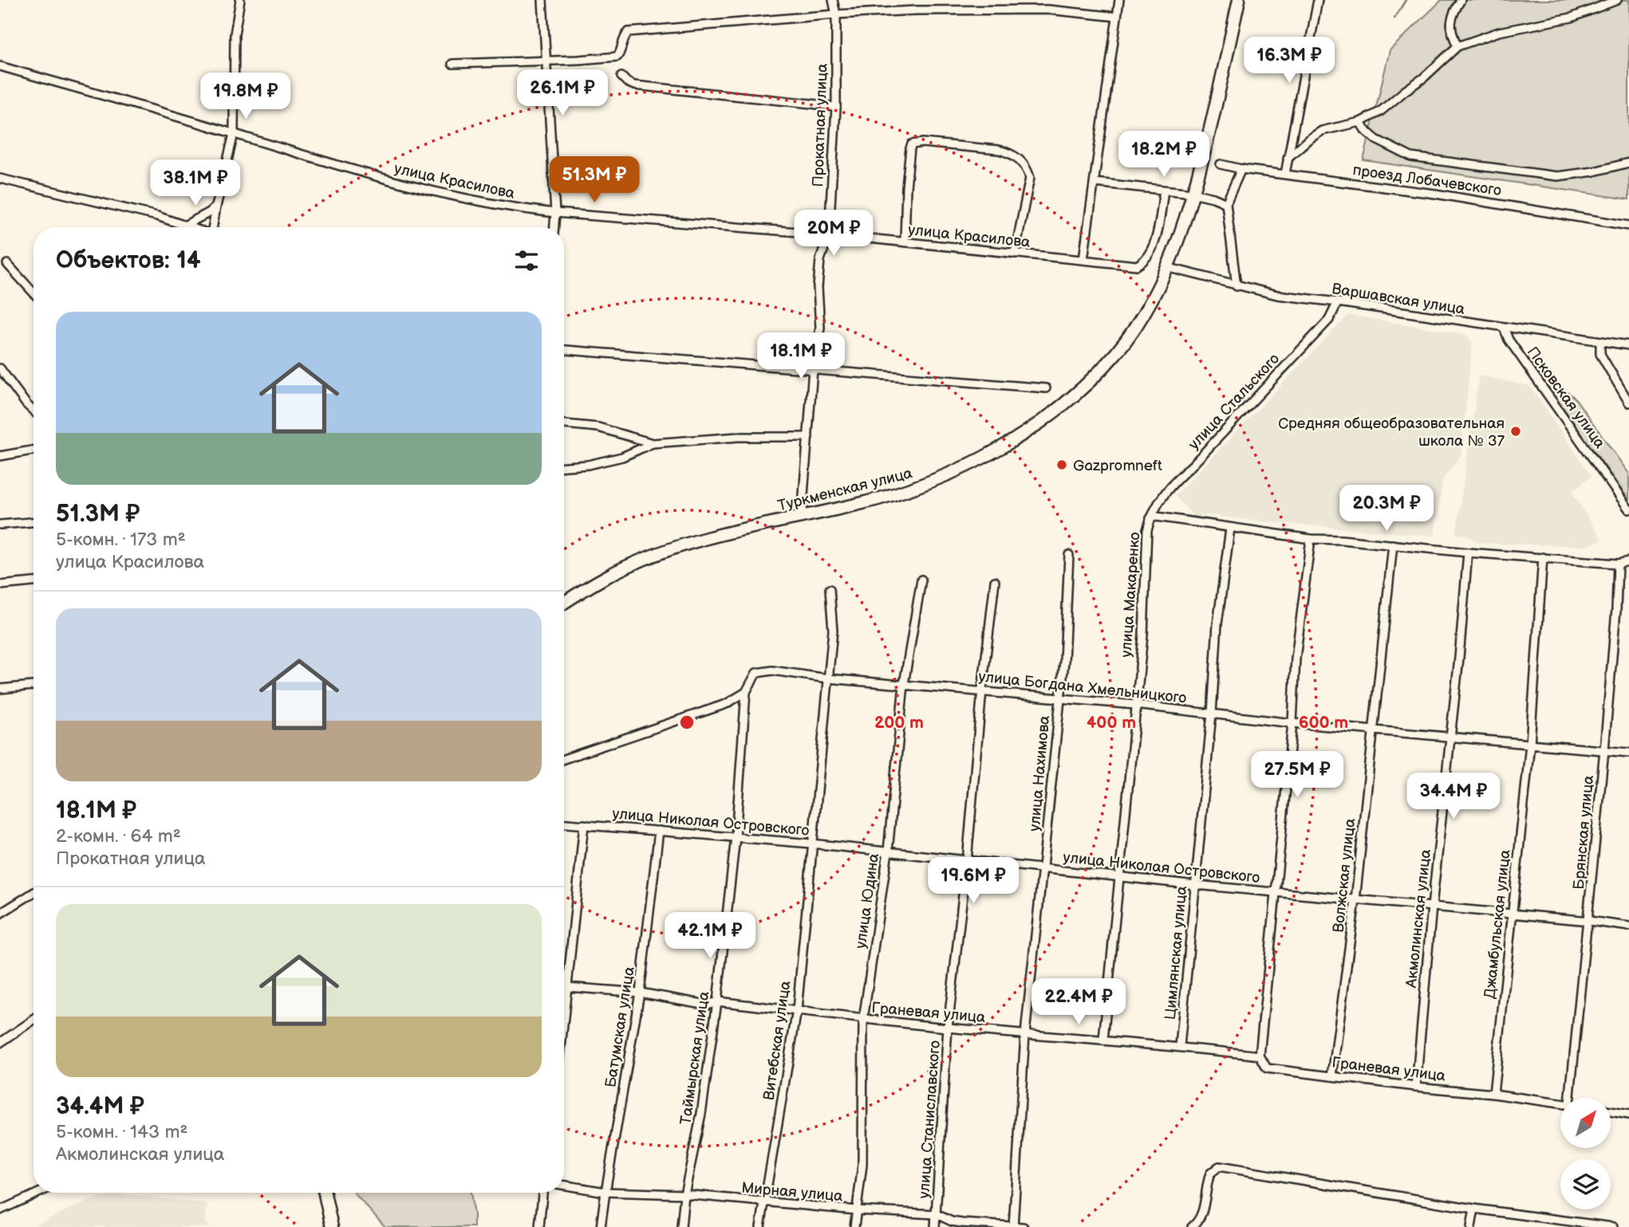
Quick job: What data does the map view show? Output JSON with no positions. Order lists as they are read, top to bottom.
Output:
{
  "streets": {
    "main road": ["Туркменская улица"],
    "street": [
      "Прокатная улица",
      "проезд Лобачевского",
      "улица Красилова",
      "Варшавская улица",
      "Псковская улица",
      "улица Стальского",
      "улица Макаренко",
      "улица Богдана Хмельницкого",
      "улица Нахимова",
      "улица Николая Островского",
      "Брянская улица",
      "Волжская улица",
      "улица Юдина",
      "Акмолинская улица",
      "Джамбульская улица",
      "Цимлянская улица",
      "Граневая улица",
      "Батумская улица",
      "Витебская улица",
      "Таймырская улица",
      "улица Станиславского",
      "Мирная улица"
    ]
  },
  "crossings": [
    ["Прокатная улица", "улица Красилова"],
    ["Прокатная улица", "Туркменская улица"],
    ["Варшавская улица", "Псковская улица"],
    ["Варшавская улица", "улица Стальского"],
    ["Варшавская улица", "Туркменская улица"],
    ["улица Стальского", "улица Макаренко"],
    ["улица Макаренко", "улица Богдана Хмельницкого"],
    ["улица Макаренко", "улица Николая Островского"],
    ["улица Макаренко", "Граневая улица"],
    ["улица Богдана Хмельницкого", "улица Нахимова"],
    ["улица Богдана Хмельницкого", "Брянская улица"],
    ["улица Богдана Хмельницкого", "Волжская улица"],
    ["улица Богдана Хмельницкого", "улица Юдина"],
    ["улица Богдана Хмельницкого", "Акмолинская улица"],
    ["улица Богдана Хмельницкого", "Джамбульская улица"],
    ["улица Богдана Хмельницкого", "Цимлянская улица"],
    ["улица Богдана Хмельницкого", "Витебская улица"],
    ["улица Богдана Хмельницкого", "Таймырская улица"],
    ["улица Богдана Хмельницкого", "улица Станиславского"],
    ["улица Нахимова", "улица Николая Островского"],
    ["улица Нахимова", "Граневая улица"],
    ["улица Нахимова", "Мирная улица"],
    ["улица Николая Островского", "Брянская улица"],
    ["улица Николая Островского", "Волжская улица"],
    ["улица Николая Островского", "улица Юдина"],
    ["улица Николая Островского", "Акмолинская улица"],
    ["улица Николая Островского", "Джамбульская улица"],
    ["улица Николая Островского", "Цимлянская улица"],
    ["улица Николая Островского", "Батумская улица"],
    ["улица Николая Островского", "Витебская улица"],
    ["улица Николая Островского", "Таймырская улица"],
    ["улица Николая Островского", "улица Станиславского"],
    ["Волжская улица", "Граневая улица"],
    ["улица Юдина", "Граневая улица"],
    ["улица Юдина", "Мирная улица"],
    ["Акмолинская улица", "Граневая улица"],
    ["Джамбульская улица", "Граневая улица"],
    ["Цимлянская улица", "Граневая улица"],
    ["Граневая улица", "Батумская улица"],
    ["Граневая улица", "Витебская улица"],
    ["Граневая улица", "Таймырская улица"],
    ["Граневая улица", "улица Станиславского"],
    ["Батумская улица", "Мирная улица"],
    ["Витебская улица", "Мирная улица"],
    ["Таймырская улица", "Мирная улица"],
    ["улица Станиславского", "Мирная улица"]
  ],
  "places": ["Средняя общеобразовательная школа № 37", "Gazpromneft"],
  "north": "top right",
  "page": {
    "price": [
      "16.3M ₽",
      "26.1M ₽",
      "19.8M ₽",
      "18.2M ₽",
      "51.3M ₽",
      "38.1M ₽",
      "20M ₽",
      "18.1M ₽",
      "20.3M ₽",
      "27.5M ₽",
      "34.4M ₽",
      "19.6M ₽",
      "42.1M ₽",
      "22.4M ₽"
    ],
    "heading": "Объектов: 14",
    "list": [
      {
        "name": "51.3M ₽",
        "note": "5-комн. · 173 m² · улица Красилова"
      },
      {
        "name": "18.1M ₽",
        "note": "2-комн. · 64 m² · Прокатная улица"
      },
      {
        "name": "34.4M ₽",
        "note": "5-комн. · 143 m² · Акмолинская улица"
      }
    ]
  },
  "rings": ["200 m", "400 m", "600 m"]
}
